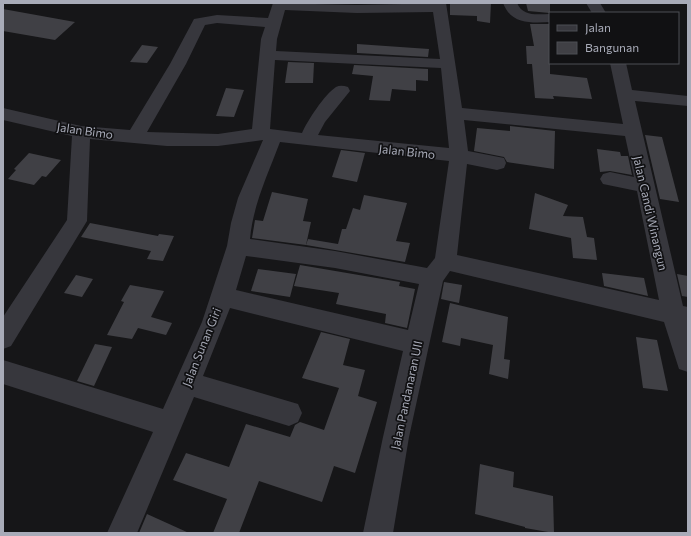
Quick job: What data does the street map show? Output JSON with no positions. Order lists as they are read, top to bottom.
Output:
{
  "streets": {
    "street": [
      "Jalan Bimo",
      "Jalan Candi Winangun",
      "Jalan Sunan Giri",
      "Jalan Pandanaran UII"
    ]
  },
  "crossings": [
    ["Jalan Bimo", "Jalan Sunan Giri"]
  ],
  "legend": ["Jalan", "Bangunan"]
}
